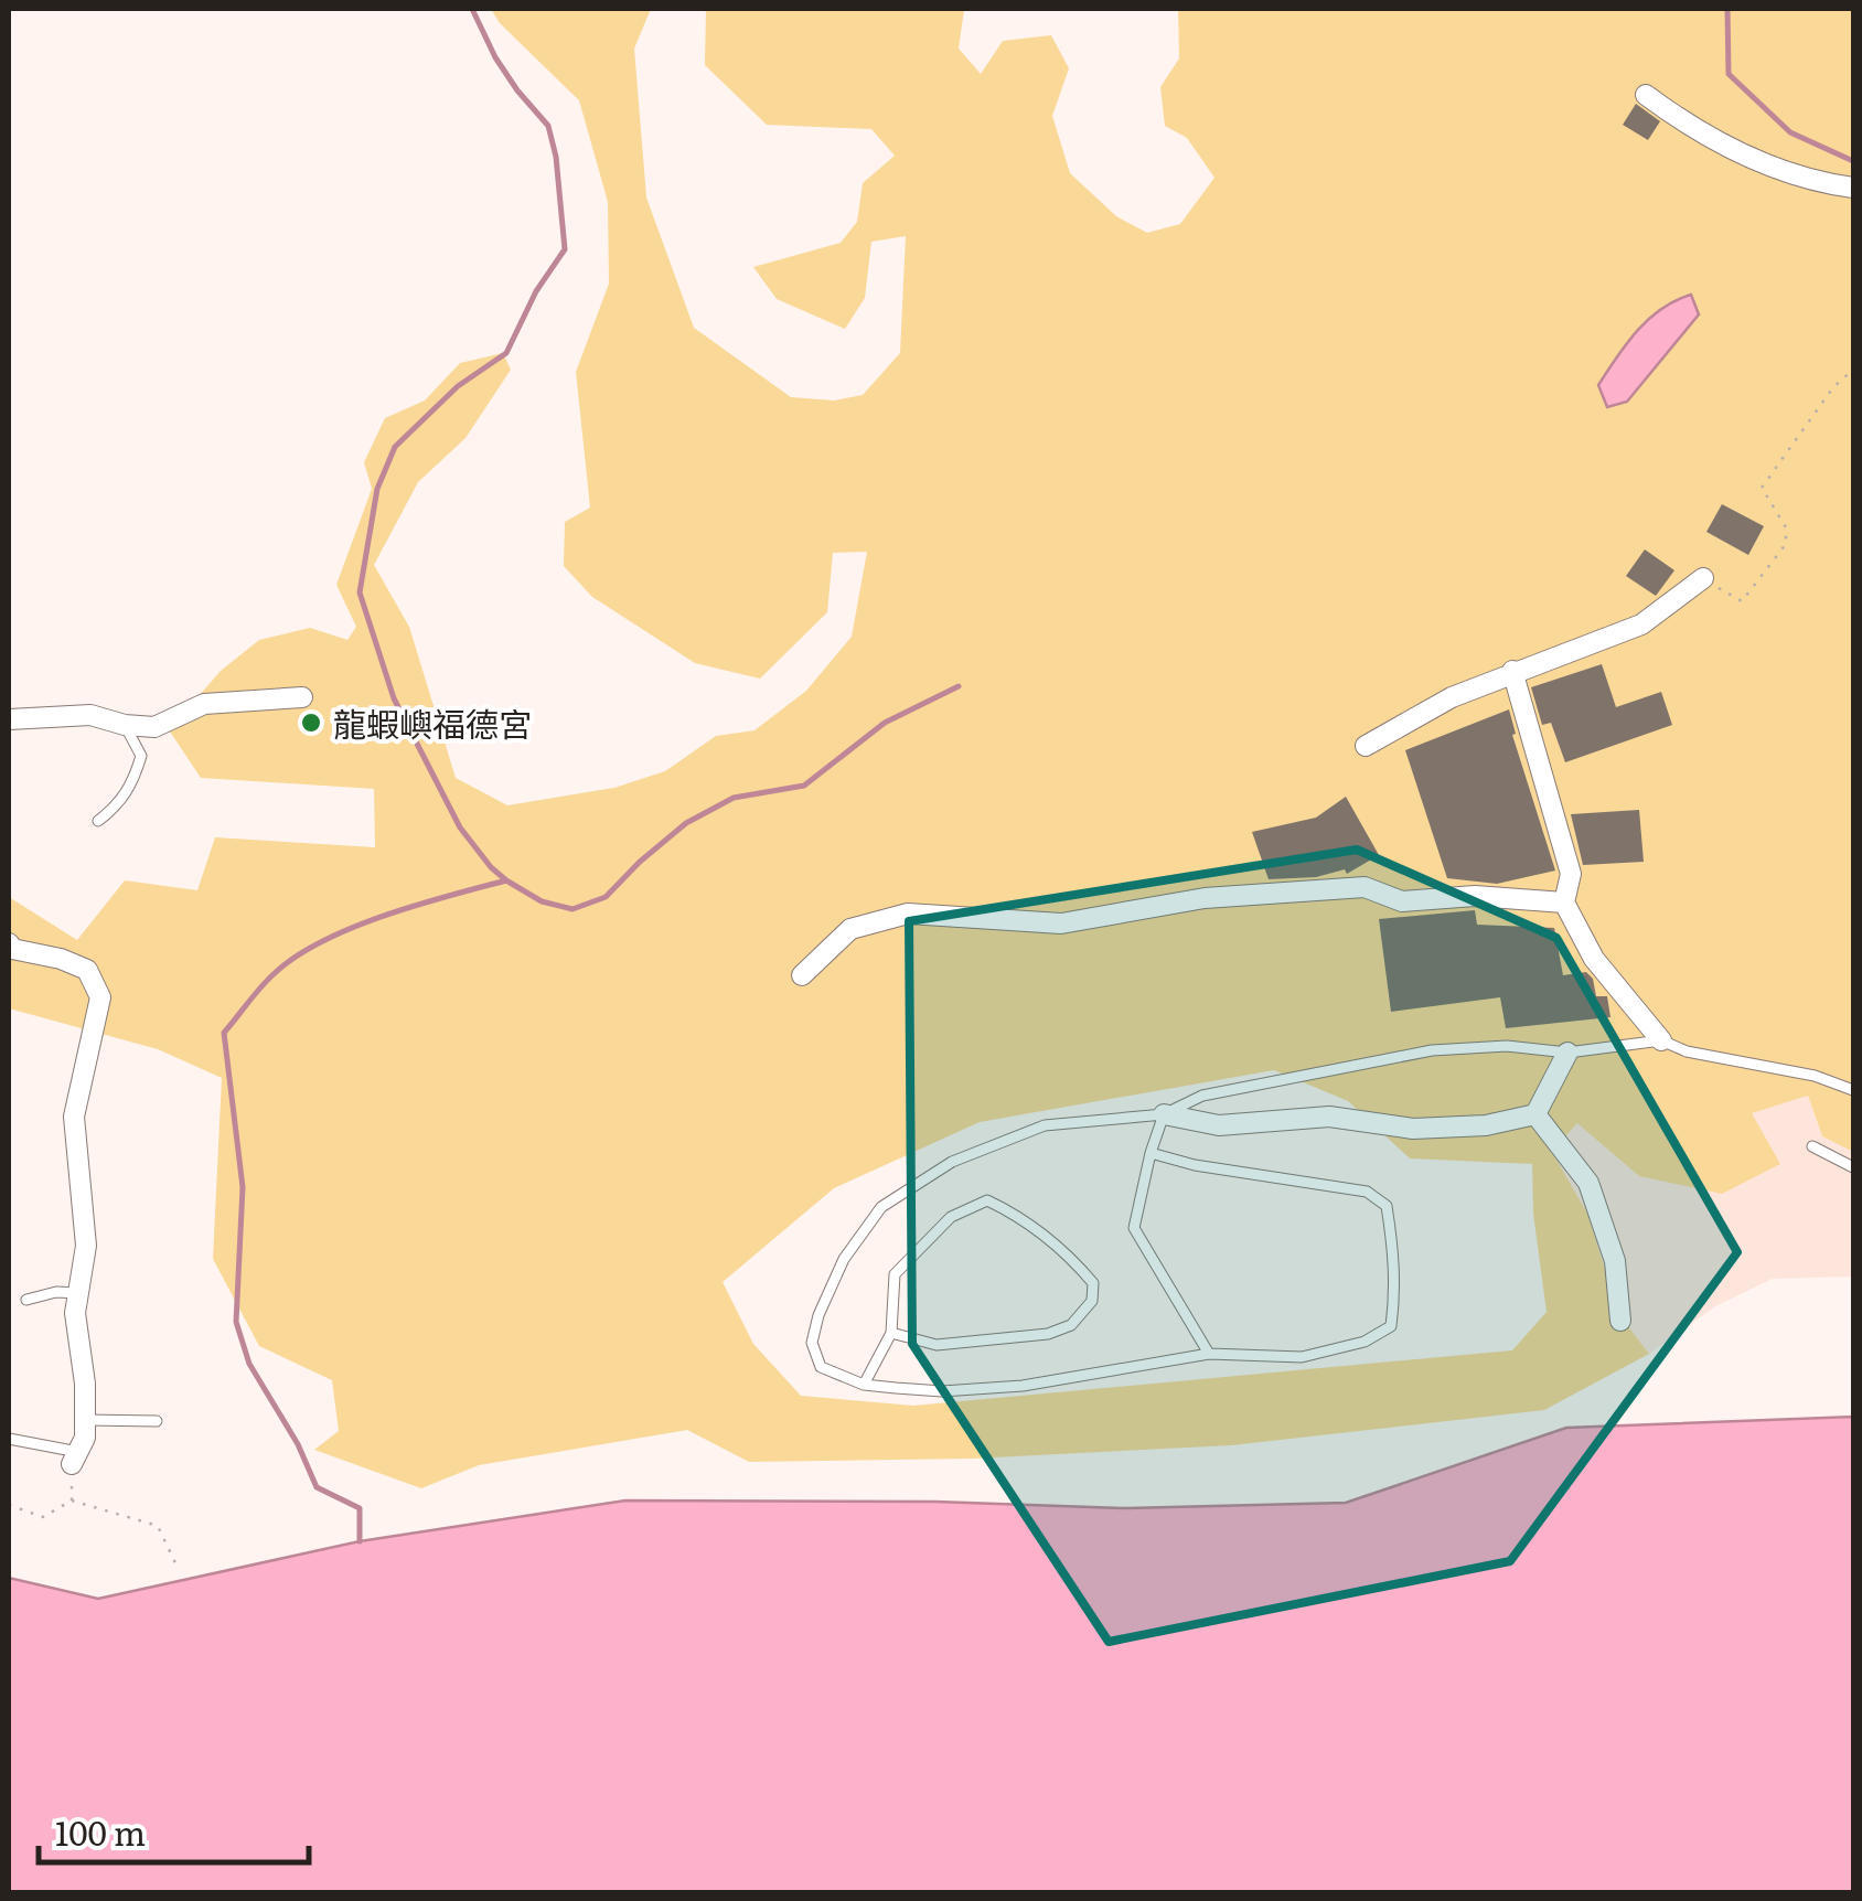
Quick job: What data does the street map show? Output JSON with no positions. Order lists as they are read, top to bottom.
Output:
{
  "places": ["龍蝦嶼福德宮"],
  "scale_bar": "100 m"
}
